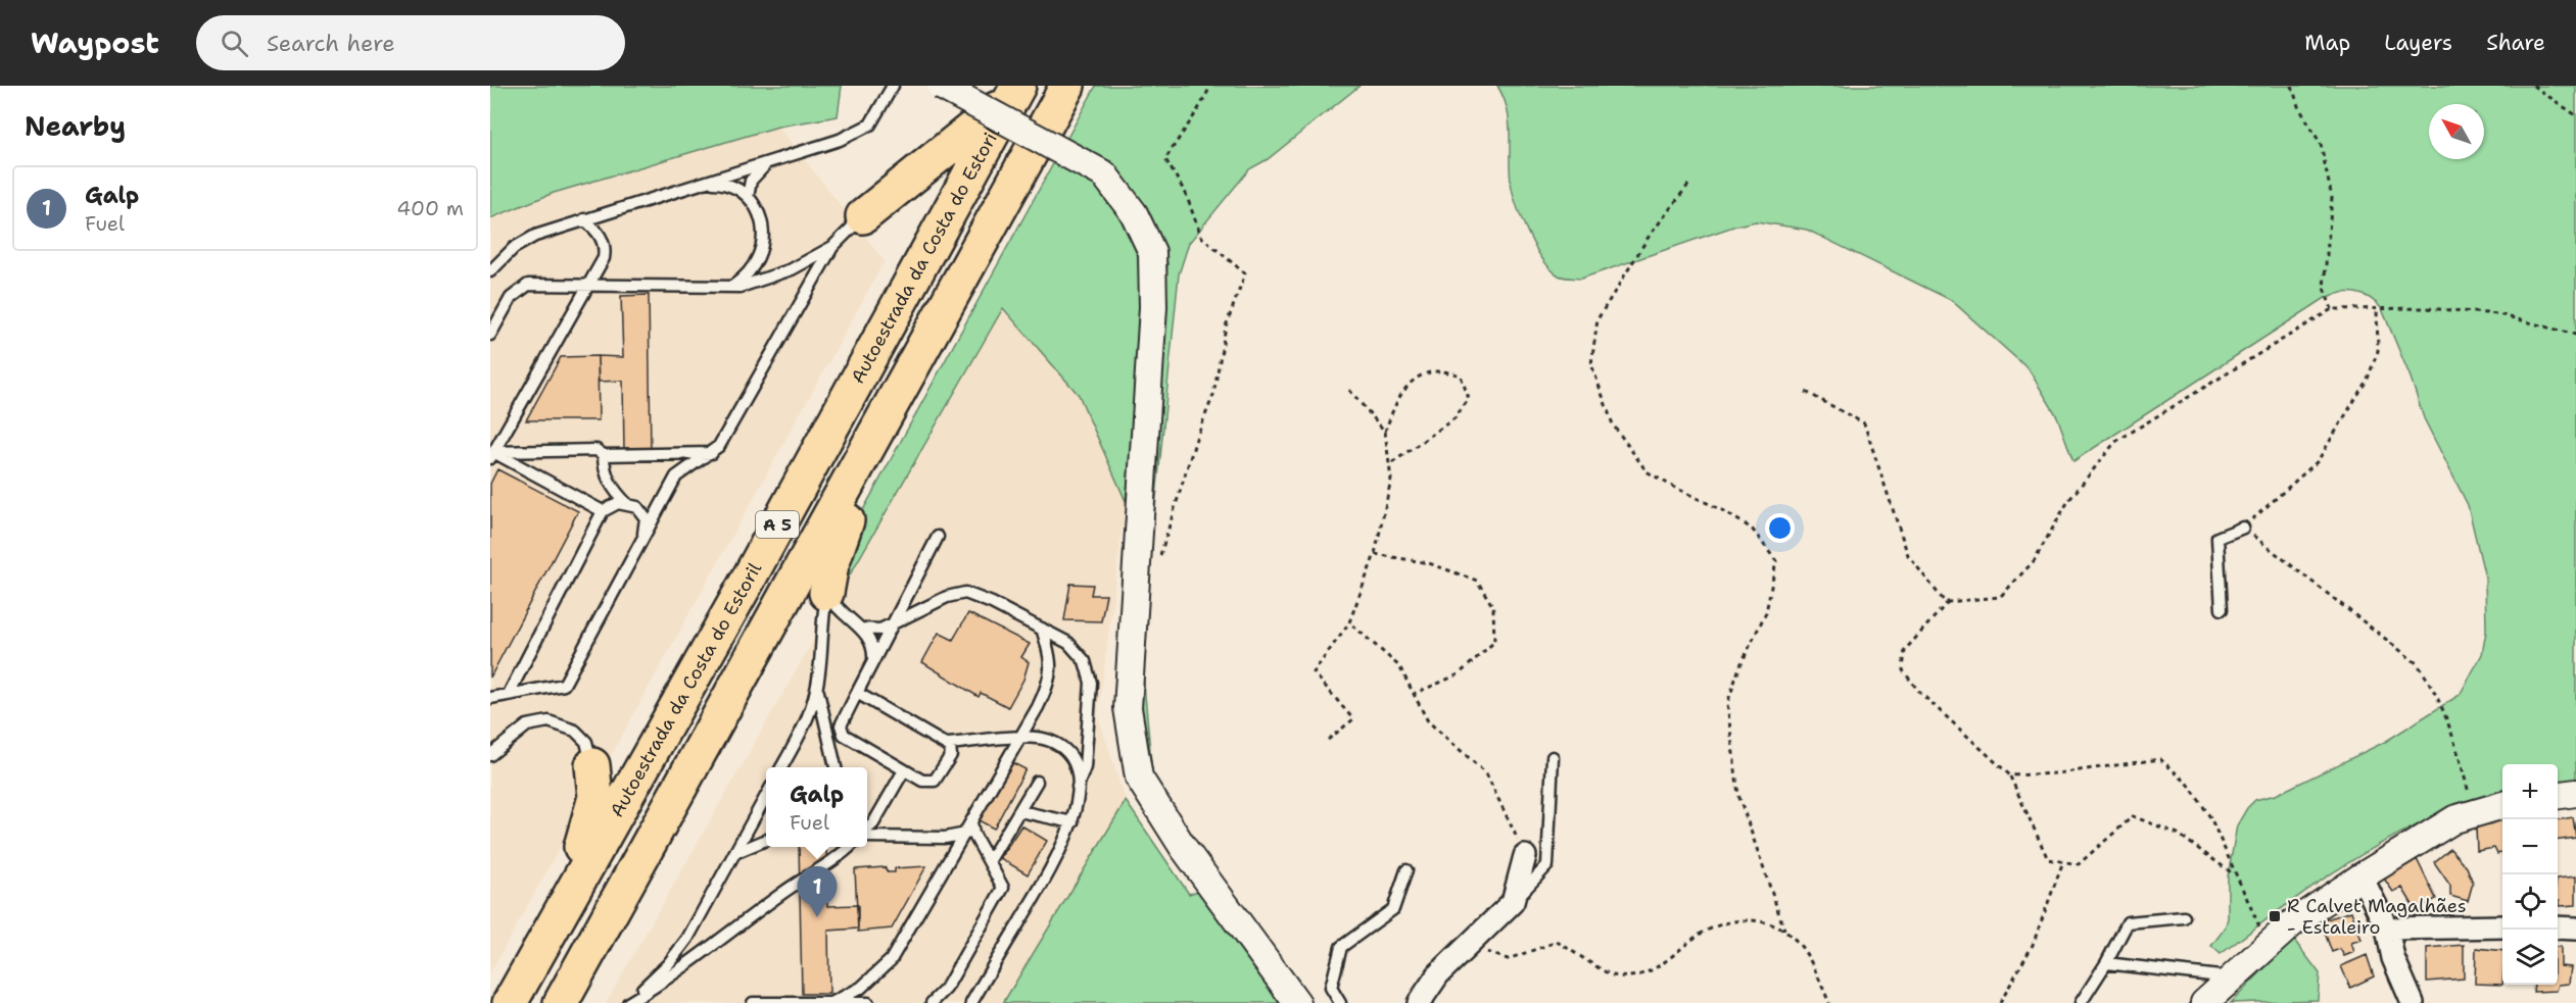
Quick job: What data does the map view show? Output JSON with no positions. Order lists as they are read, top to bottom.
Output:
{
  "streets": {
    "highway": ["Autoestrada da Costa do Estoril", "A 5"]
  },
  "places": {
    "transit": ["R Calvet Magalhães - Estaleiro"]
  },
  "north": "top left",
  "page": {
    "header": "Waypost",
    "search": "Search here",
    "nav": ["Map", "Layers", "Share"],
    "heading": "Nearby",
    "list": [
      {
        "mark": "1",
        "name": "Galp",
        "note": "Fuel",
        "value": "400 m"
      }
    ],
    "map_buttons": ["+", "−"],
    "popup": ["Galp", "Fuel"],
    "pins": "1"
  }
}
